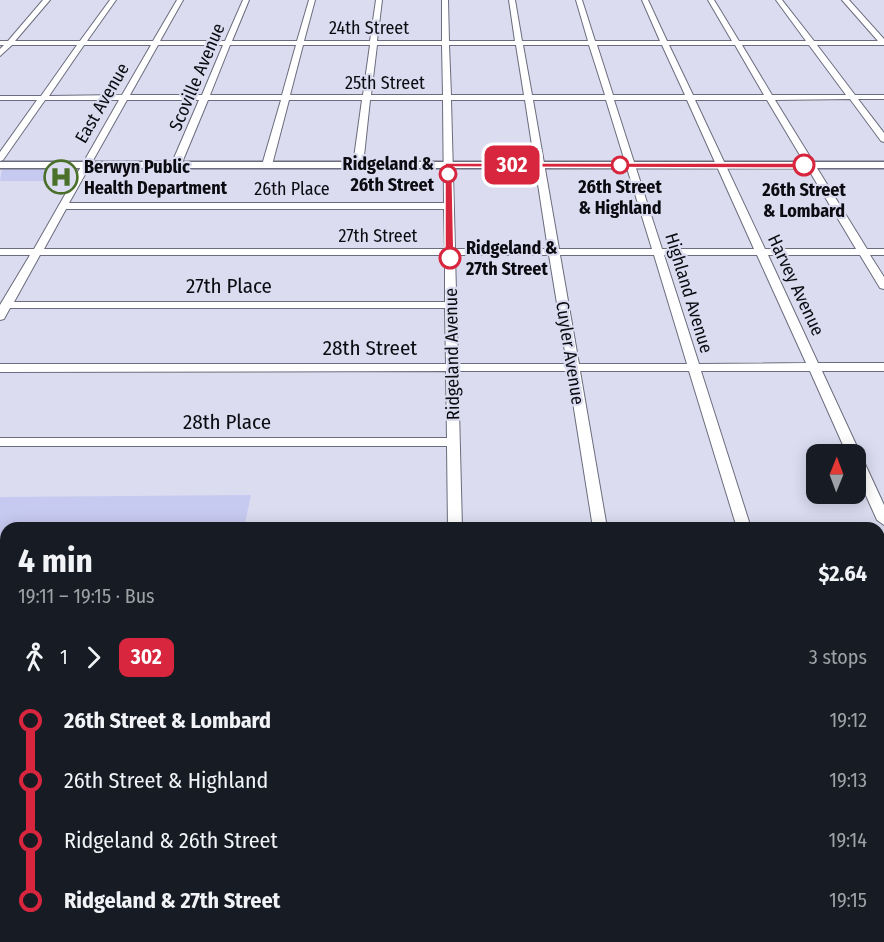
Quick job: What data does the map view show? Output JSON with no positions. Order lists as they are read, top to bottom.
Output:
{
  "streets": {
    "street": [
      "24th Street",
      "Scoville Avenue",
      "25th Street",
      "East Avenue",
      "26th Place",
      "27th Street",
      "Harvey Avenue",
      "27th Place",
      "Highland Avenue",
      "28th Street",
      "Cuyler Avenue",
      "Ridgeland Avenue",
      "28th Place"
    ]
  },
  "crossings": [
    ["24th Street", "Scoville Avenue"],
    ["24th Street", "East Avenue"],
    ["24th Street", "Harvey Avenue"],
    ["24th Street", "Highland Avenue"],
    ["24th Street", "Cuyler Avenue"],
    ["24th Street", "Ridgeland Avenue"],
    ["Scoville Avenue", "25th Street"],
    ["25th Street", "East Avenue"],
    ["25th Street", "Harvey Avenue"],
    ["25th Street", "Highland Avenue"],
    ["25th Street", "Cuyler Avenue"],
    ["25th Street", "Ridgeland Avenue"],
    ["East Avenue", "26th Place"],
    ["East Avenue", "27th Street"],
    ["East Avenue", "27th Place"],
    ["26th Place", "Ridgeland Avenue"],
    ["27th Street", "Harvey Avenue"],
    ["27th Street", "Highland Avenue"],
    ["27th Street", "Cuyler Avenue"],
    ["27th Street", "Ridgeland Avenue"],
    ["Harvey Avenue", "28th Street"],
    ["27th Place", "Ridgeland Avenue"],
    ["Highland Avenue", "28th Street"],
    ["28th Street", "Cuyler Avenue"],
    ["28th Street", "Ridgeland Avenue"],
    ["Ridgeland Avenue", "28th Place"]
  ],
  "places": {
    "other": [
      "26th Street & Highland",
      "26th Street & Lombard",
      "Ridgeland & 26th Street",
      "Ridgeland & 27th Street"
    ],
    "hospital": ["Berwyn Public Health Department"]
  },
  "lines": ["bus line 302"],
  "north": "top",
  "page": {
    "on_map": "302",
    "heading": ["4 min", "19:11 – 19:15 · Bus", "$2.64"],
    "legs": ["1", "302", "3 stops"],
    "list": [
      {
        "name": "26th Street & Lombard",
        "value": "19:12"
      },
      {
        "name": "26th Street & Highland",
        "value": "19:13"
      },
      {
        "name": "Ridgeland & 26th Street",
        "value": "19:14"
      },
      {
        "name": "Ridgeland & 27th Street",
        "value": "19:15"
      }
    ]
  }
}
